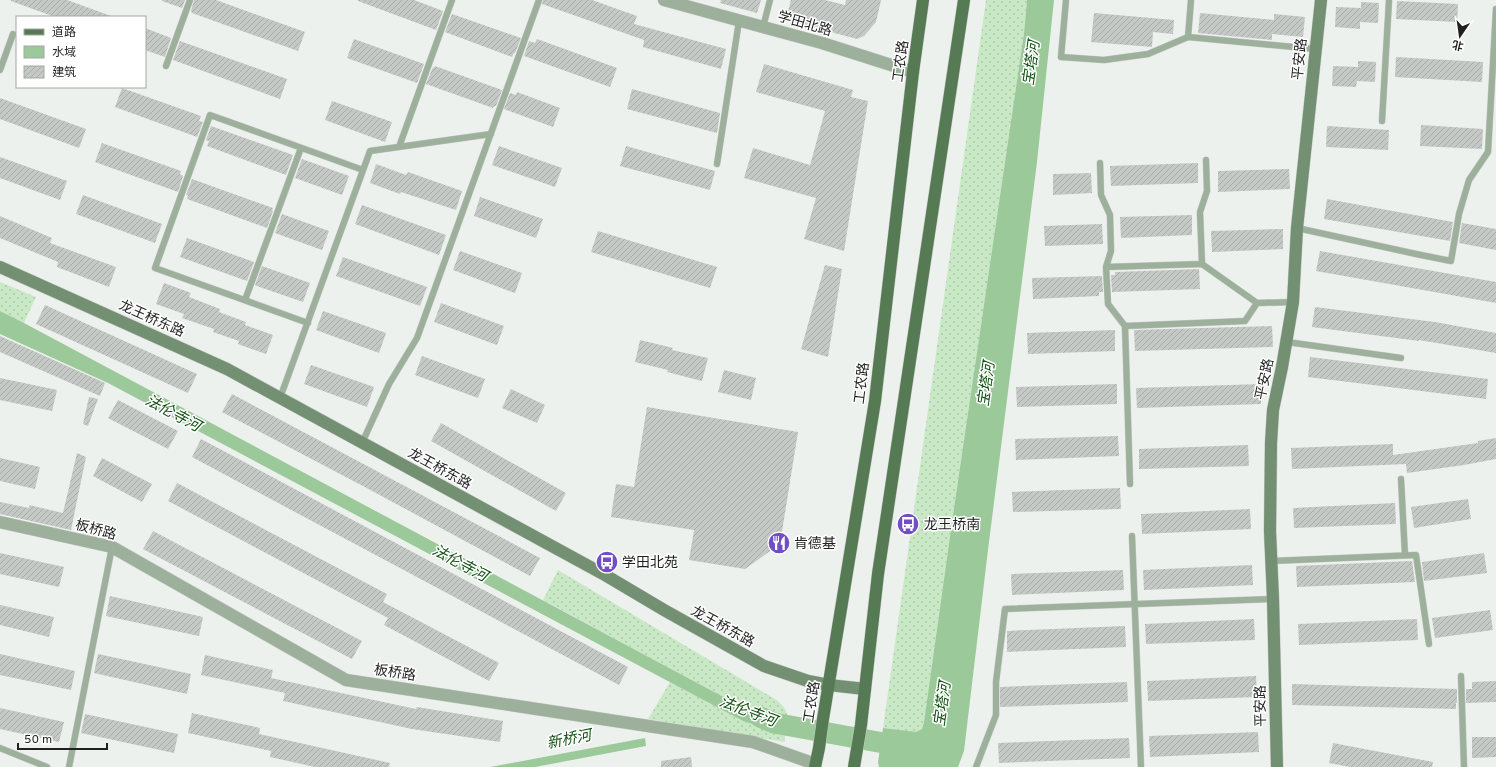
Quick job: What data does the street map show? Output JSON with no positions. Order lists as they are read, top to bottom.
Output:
{
  "streets": {
    "main road": ["工农路"],
    "street": [
      "学田北路",
      "平安路",
      "龙王桥东路",
      "板桥路"
    ]
  },
  "crossings": [
    ["学田北路", "工农路"],
    ["工农路", "龙王桥东路"],
    ["工农路", "板桥路"]
  ],
  "water": ["宝塔河", "法伦寺河", "新桥河"],
  "places": {
    "bus stop": ["龙王桥南", "学田北苑"],
    "restaurant": ["肯德基"]
  },
  "legend": ["道路", "水域", "建筑"],
  "scale_bar": "50 m",
  "north": "bottom"
}
